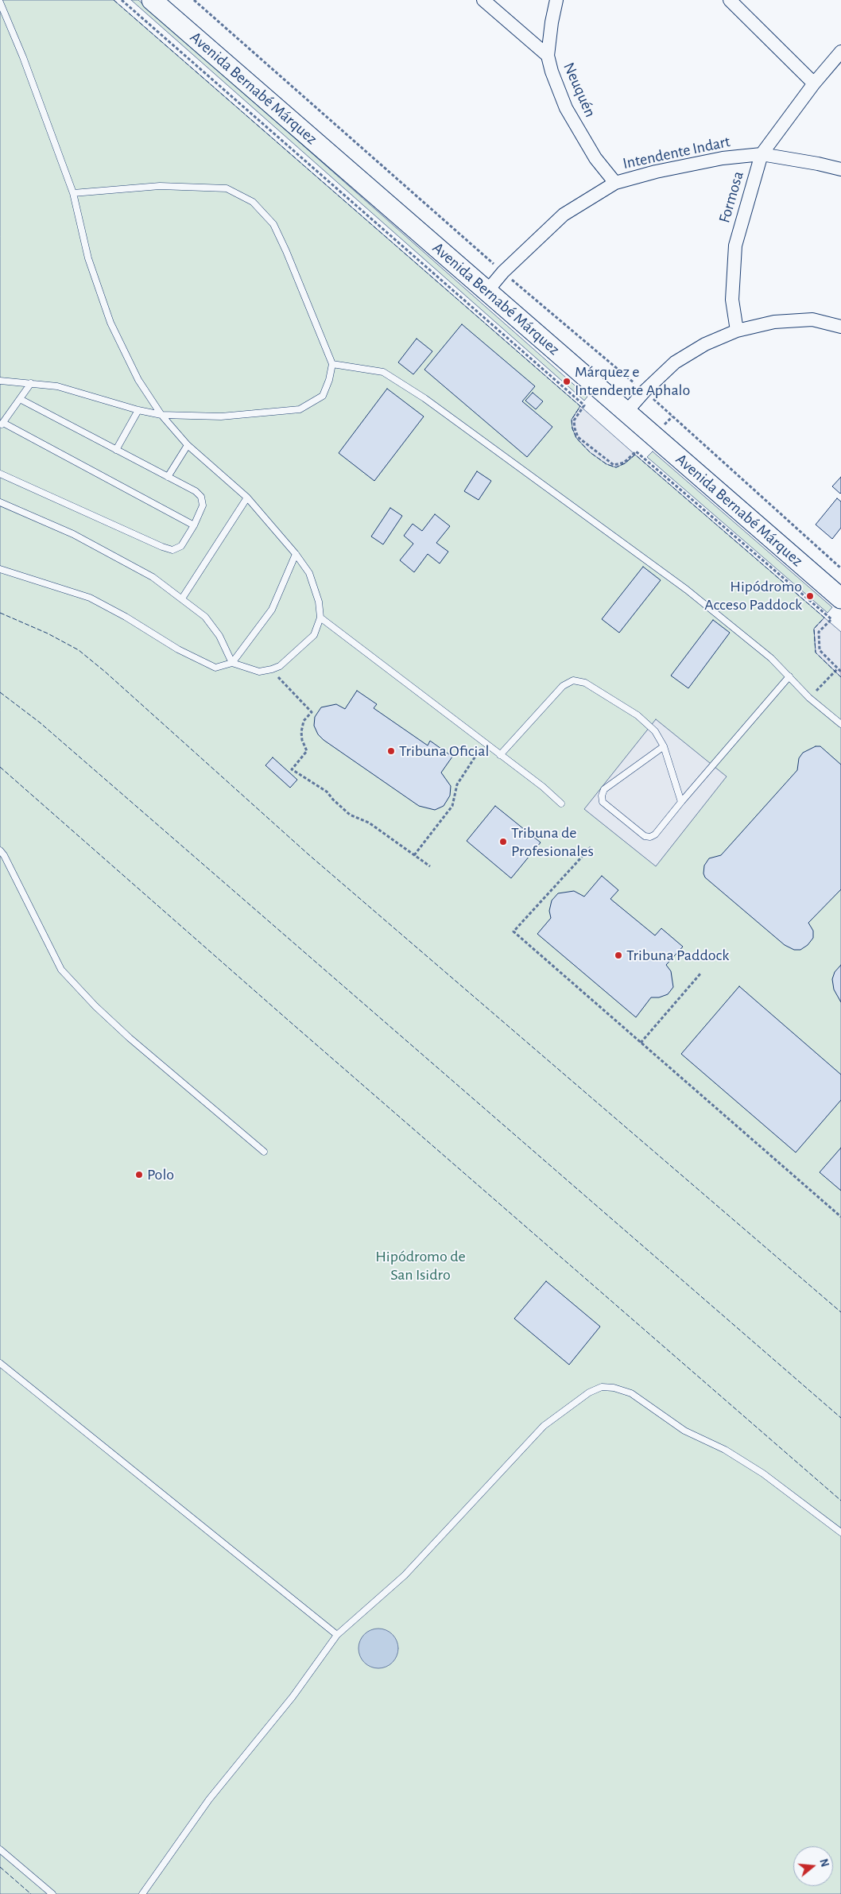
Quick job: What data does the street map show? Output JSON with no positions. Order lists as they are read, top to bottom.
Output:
{
  "streets": {
    "main road": ["Avenida Bernabé Márquez"],
    "street": ["Neuquén", "Intendente Indart", "Formosa"]
  },
  "crossings": [
    ["Avenida Bernabé Márquez", "Intendente Indart"],
    ["Neuquén", "Intendente Indart"],
    ["Intendente Indart", "Formosa"]
  ],
  "parks": ["Hipódromo de San Isidro"],
  "places": [
    "Márquez e Intendente Aphalo",
    "Hipódromo Acceso Paddock",
    "Tribuna Oficial",
    "Tribuna de Profesionales",
    "Tribuna Paddock",
    "Polo"
  ],
  "north": "right"
}
